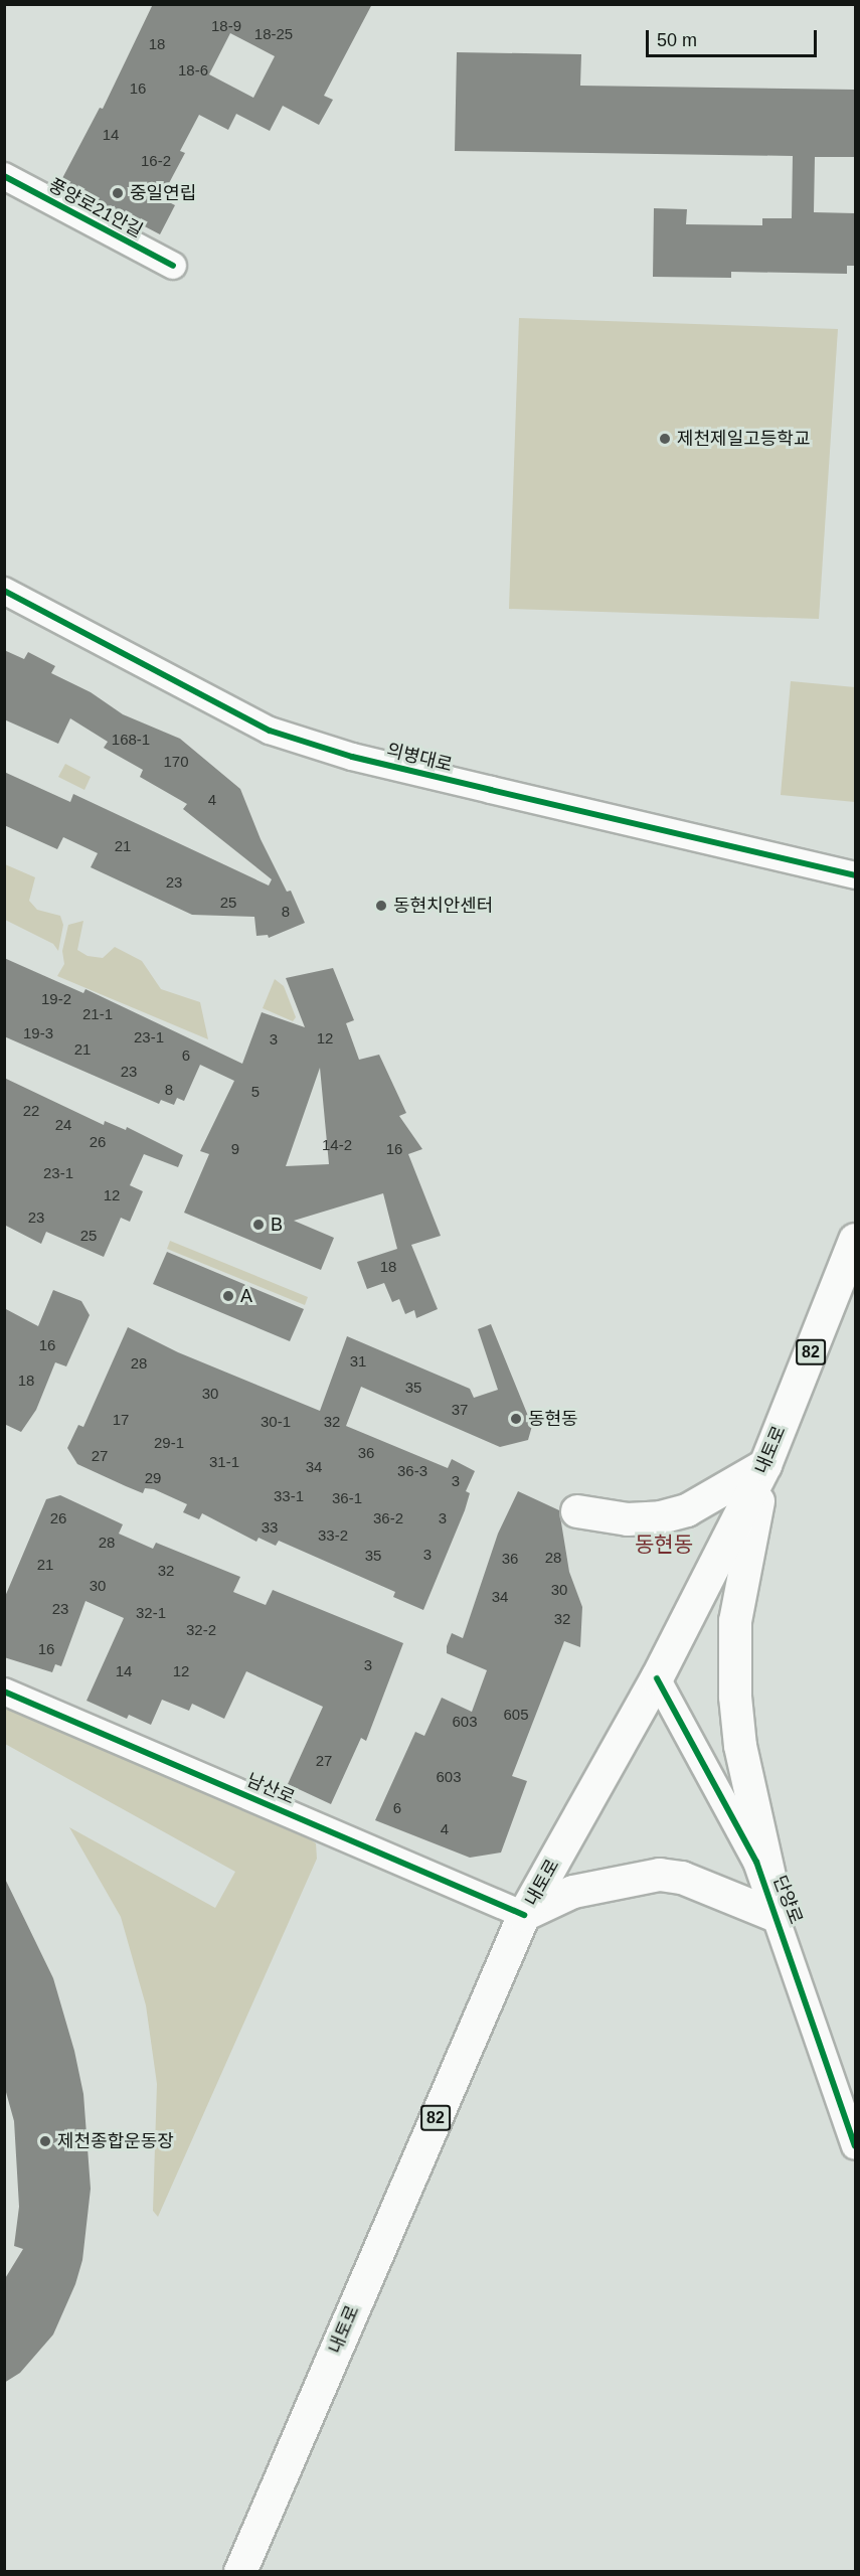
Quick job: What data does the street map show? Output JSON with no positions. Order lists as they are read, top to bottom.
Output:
{
  "streets": {
    "main road": ["82", "내토로"],
    "street": [
      "풍양로21안길",
      "의병대로",
      "남산로",
      "단양로"
    ]
  },
  "crossings": [
    ["내토로", "남산로"],
    ["내토로", "단양로"]
  ],
  "districts": ["동현동"],
  "places": [
    "중일연립",
    "제천제일고등학교",
    "동현치안센터",
    "B",
    "A",
    "동현동",
    "제천종합운동장"
  ],
  "house_numbers": [
    "18-9",
    "18-25",
    "18",
    "18-6",
    "16",
    "14",
    "16-2",
    "168-1",
    "170",
    "4",
    "21",
    "23",
    "25",
    "8",
    "19-2",
    "21-1",
    "19-3",
    "23-1",
    "12",
    "3",
    "21",
    "6",
    "23",
    "8",
    "5",
    "22",
    "24",
    "26",
    "14-2",
    "9",
    "16",
    "23-1",
    "12",
    "23",
    "25",
    "18",
    "16",
    "31",
    "28",
    "18",
    "35",
    "30",
    "37",
    "17",
    "30-1",
    "32",
    "29-1",
    "36",
    "27",
    "31-1",
    "34",
    "36-3",
    "29",
    "3",
    "33-1",
    "36-1",
    "26",
    "36-2",
    "3",
    "33",
    "33-2",
    "28",
    "3",
    "35",
    "28",
    "36",
    "21",
    "32",
    "30",
    "30",
    "34",
    "23",
    "32-1",
    "32",
    "32-2",
    "16",
    "3",
    "14",
    "12",
    "605",
    "603",
    "27",
    "603",
    "6",
    "4"
  ],
  "scale_bar": "50 m"
}
